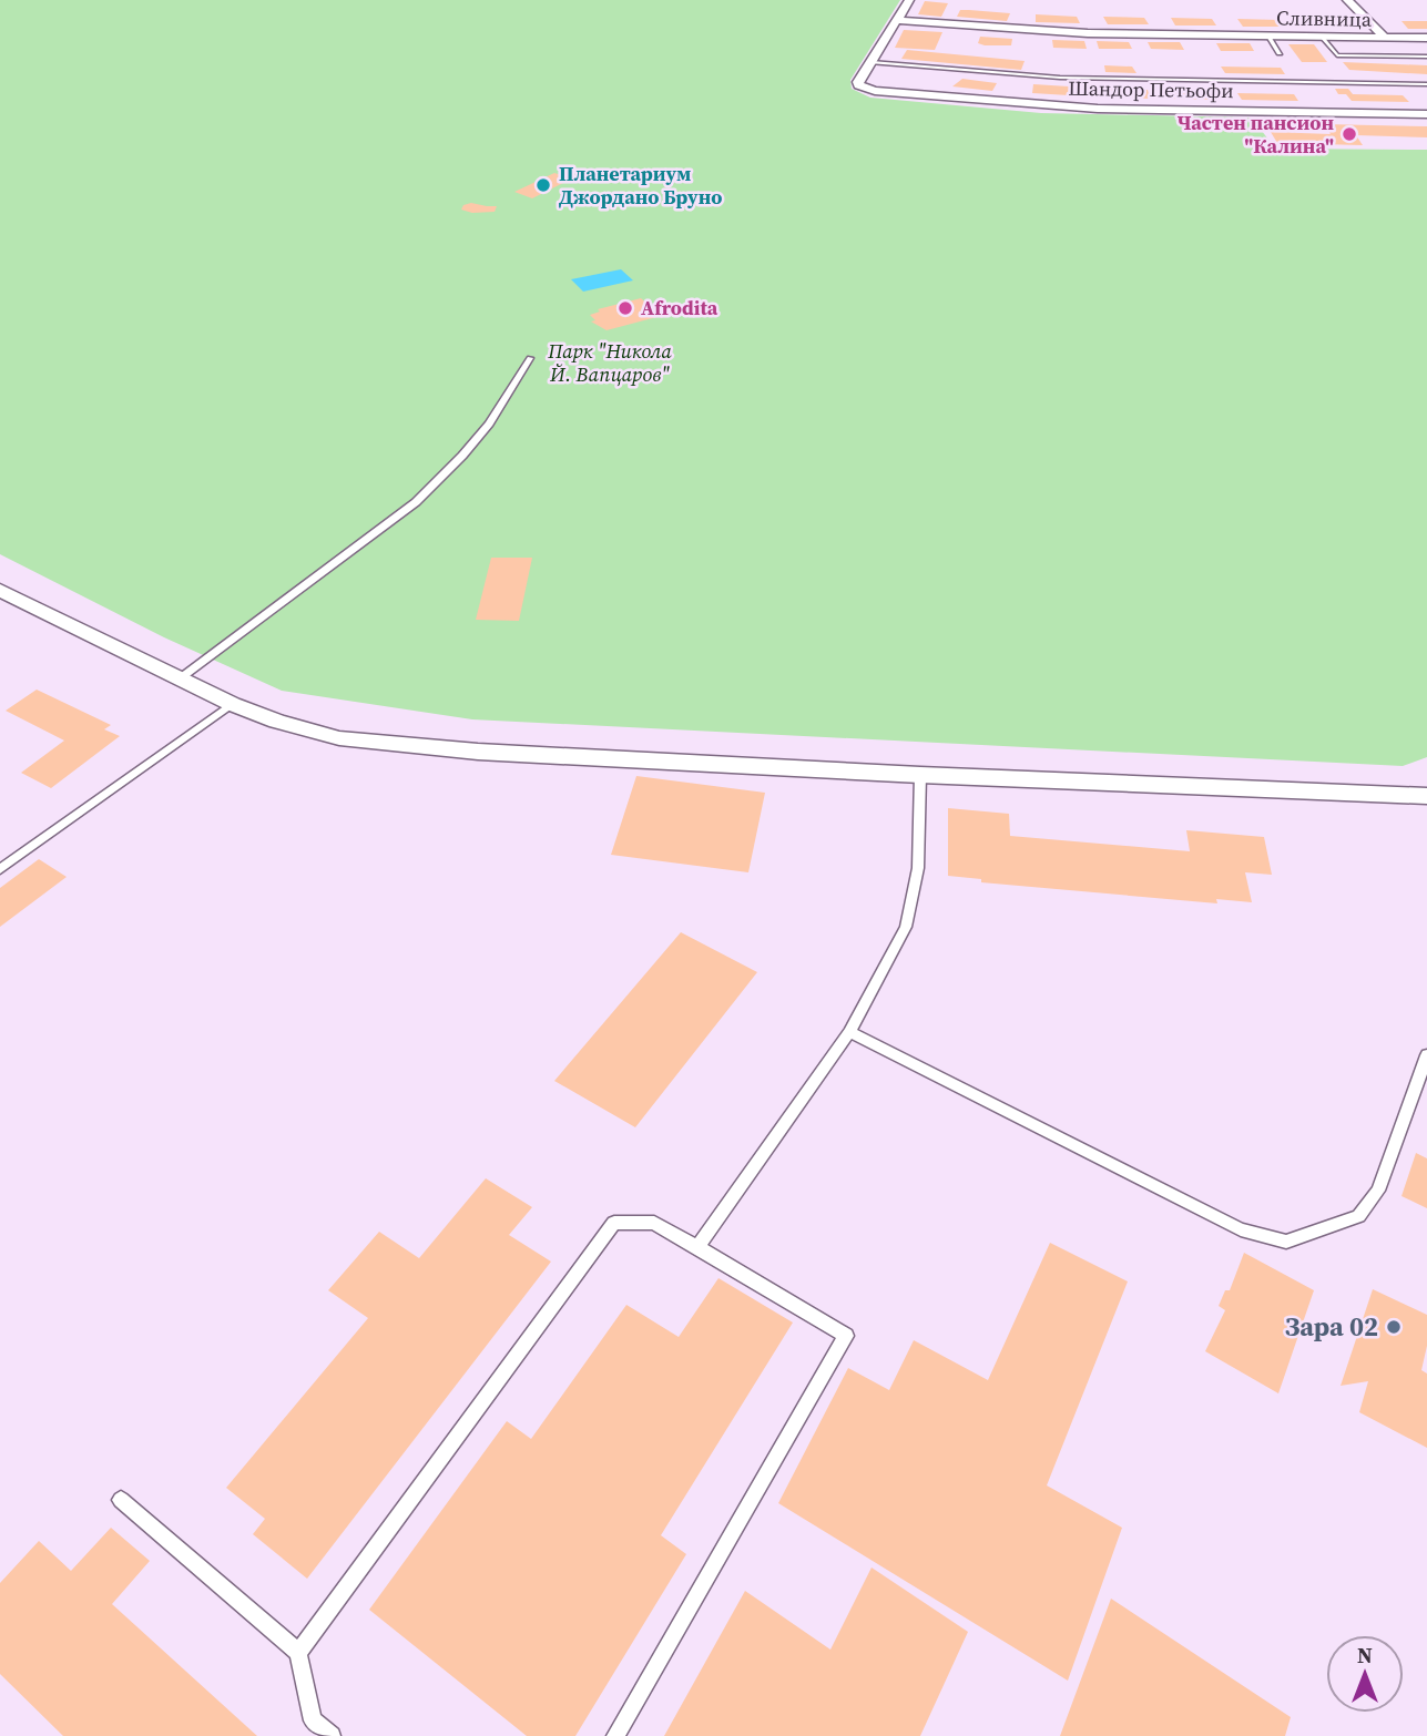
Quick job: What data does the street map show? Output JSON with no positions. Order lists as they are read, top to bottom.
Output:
{
  "streets": {
    "street": ["Сливница", "Шандор Петьофи"]
  },
  "parks": ["Парк \"Никола Й. Вапцаров\""],
  "places": [
    "Частен пансион \"Калина\"",
    "Планетариум Джордано Бруно",
    "Afrodita",
    "Зара 02"
  ],
  "north": "top"
}
